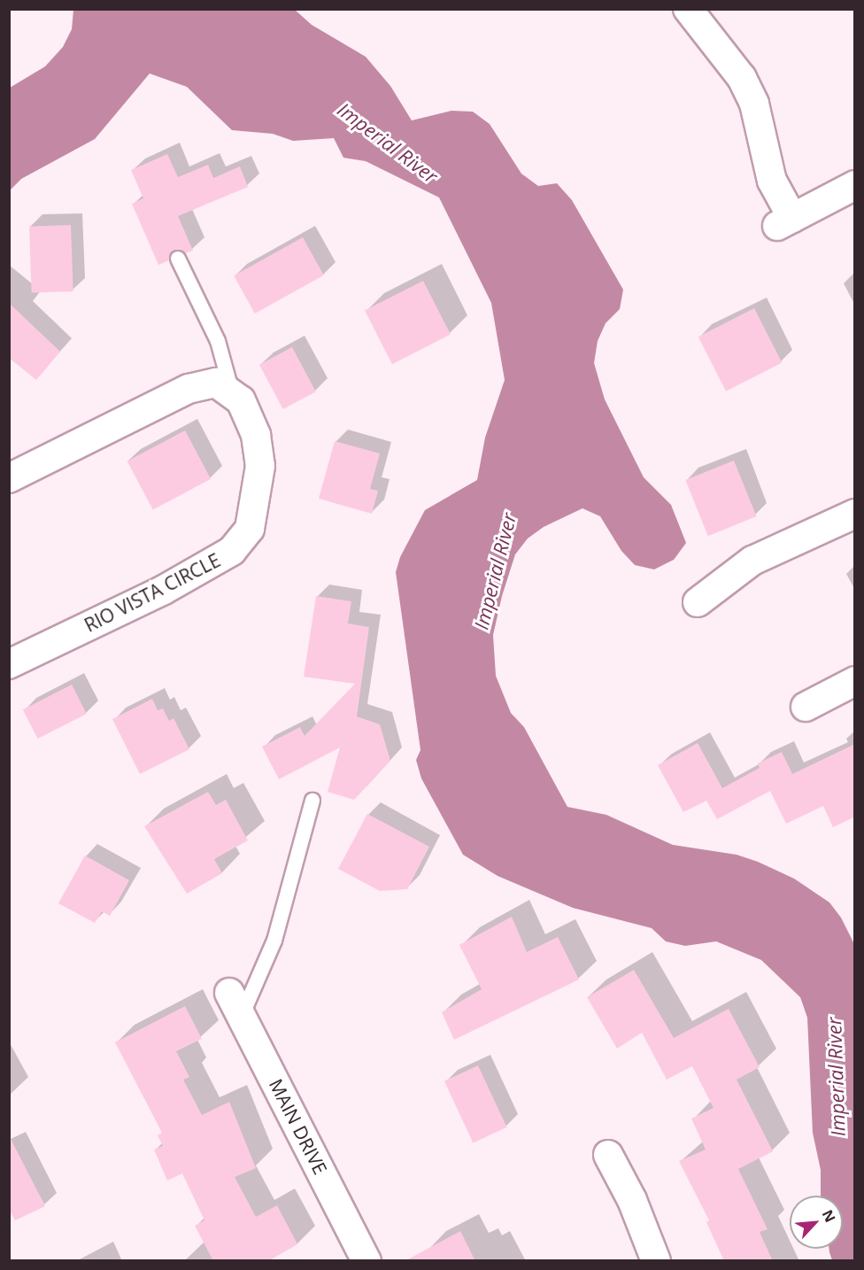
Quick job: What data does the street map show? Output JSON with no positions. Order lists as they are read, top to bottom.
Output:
{
  "streets": {
    "street": ["RIO VISTA CIRCLE", "MAIN DRIVE"]
  },
  "water": ["Imperial River"],
  "north": "top right"
}
